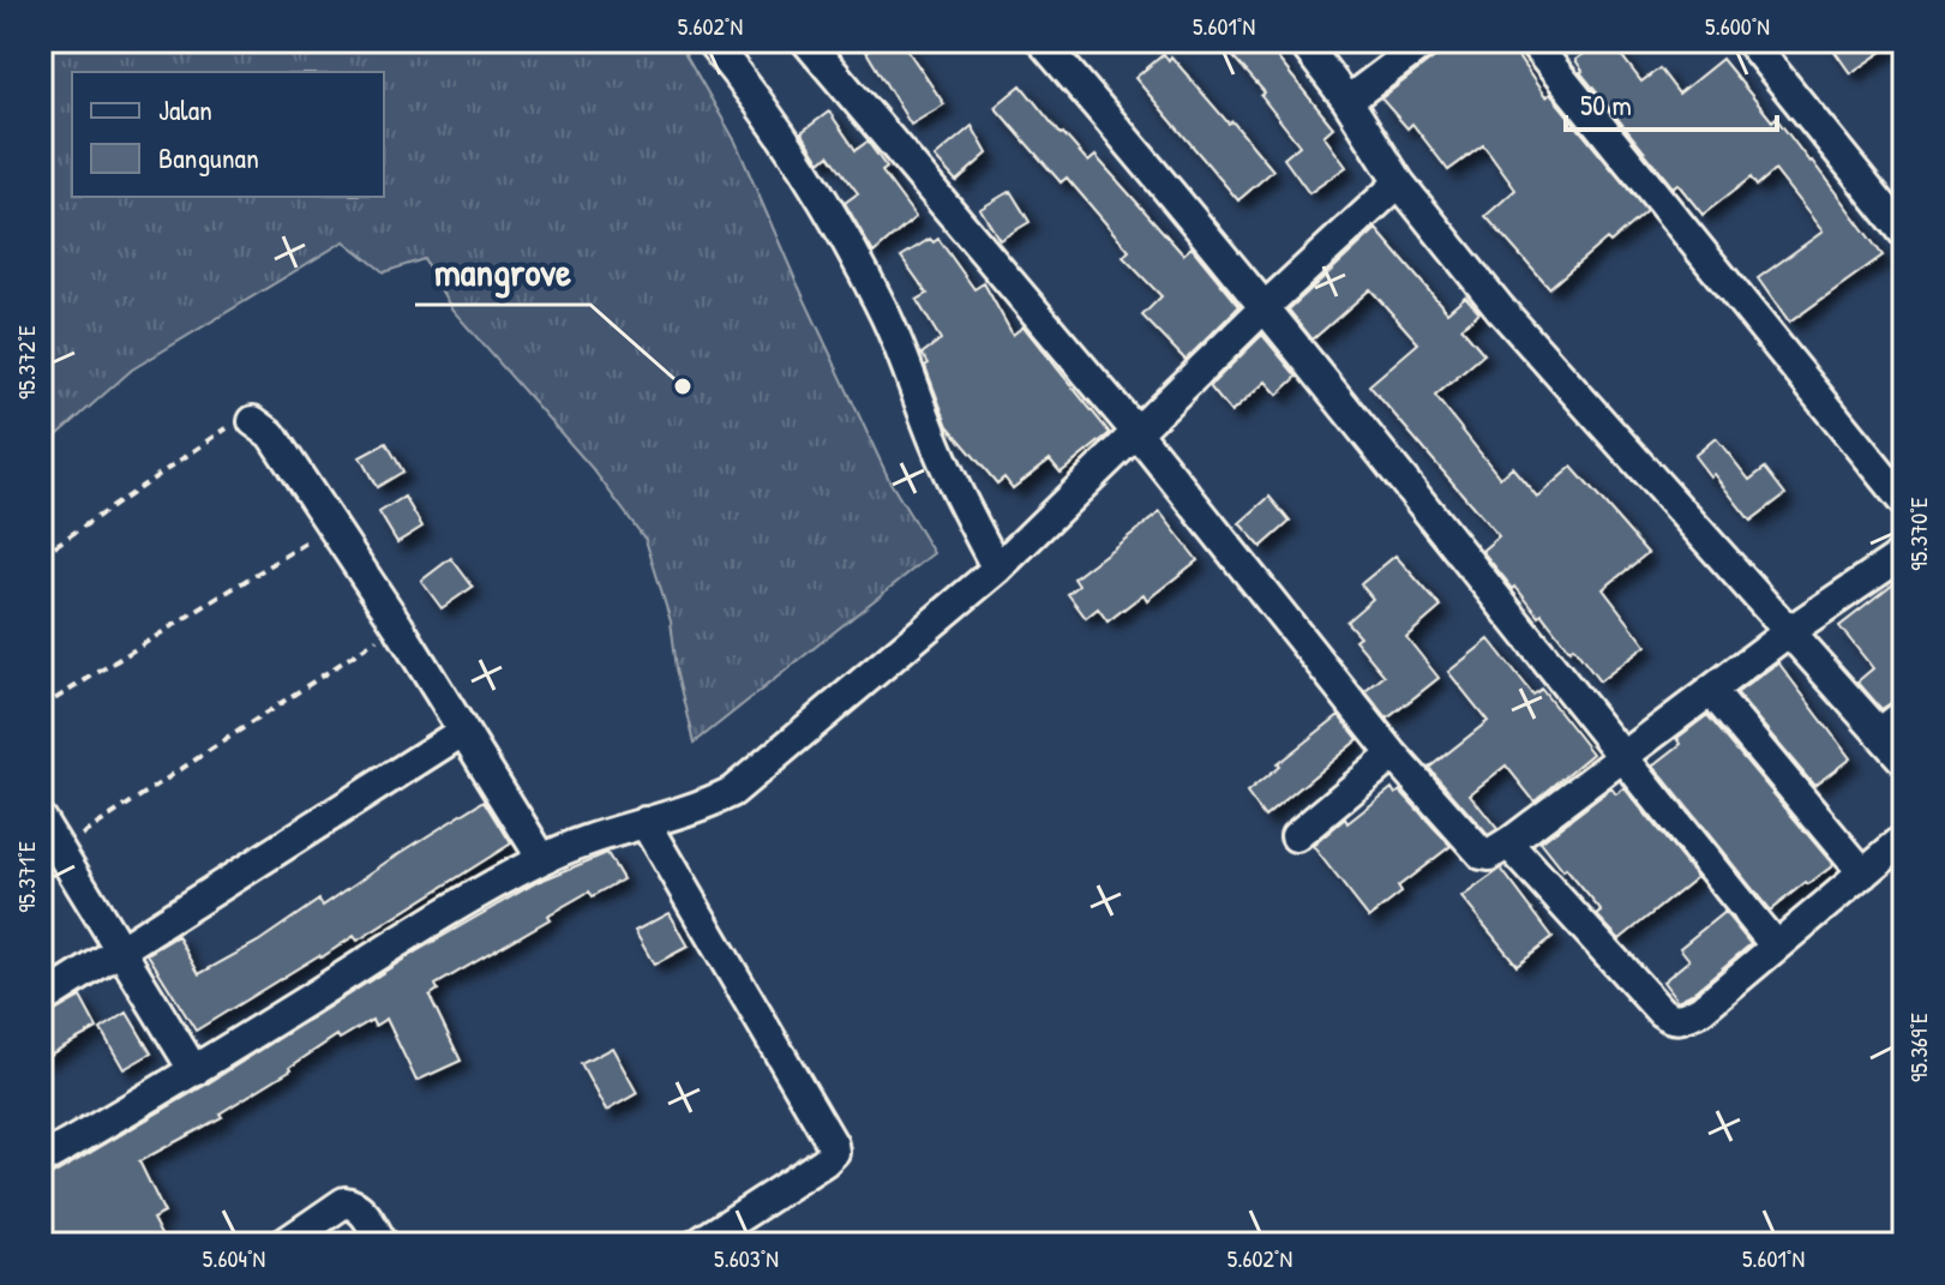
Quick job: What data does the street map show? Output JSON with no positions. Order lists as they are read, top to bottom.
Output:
{
  "places": ["mangrove"],
  "legend": ["Jalan", "Bangunan"],
  "scale_bar": "50 m",
  "coordinates": [
    "5.602°N",
    "5.601°N",
    "5.600°N",
    "95.372°E",
    "95.370°E",
    "95.371°E",
    "95.369°E",
    "5.604°N",
    "5.603°N"
  ]
}
